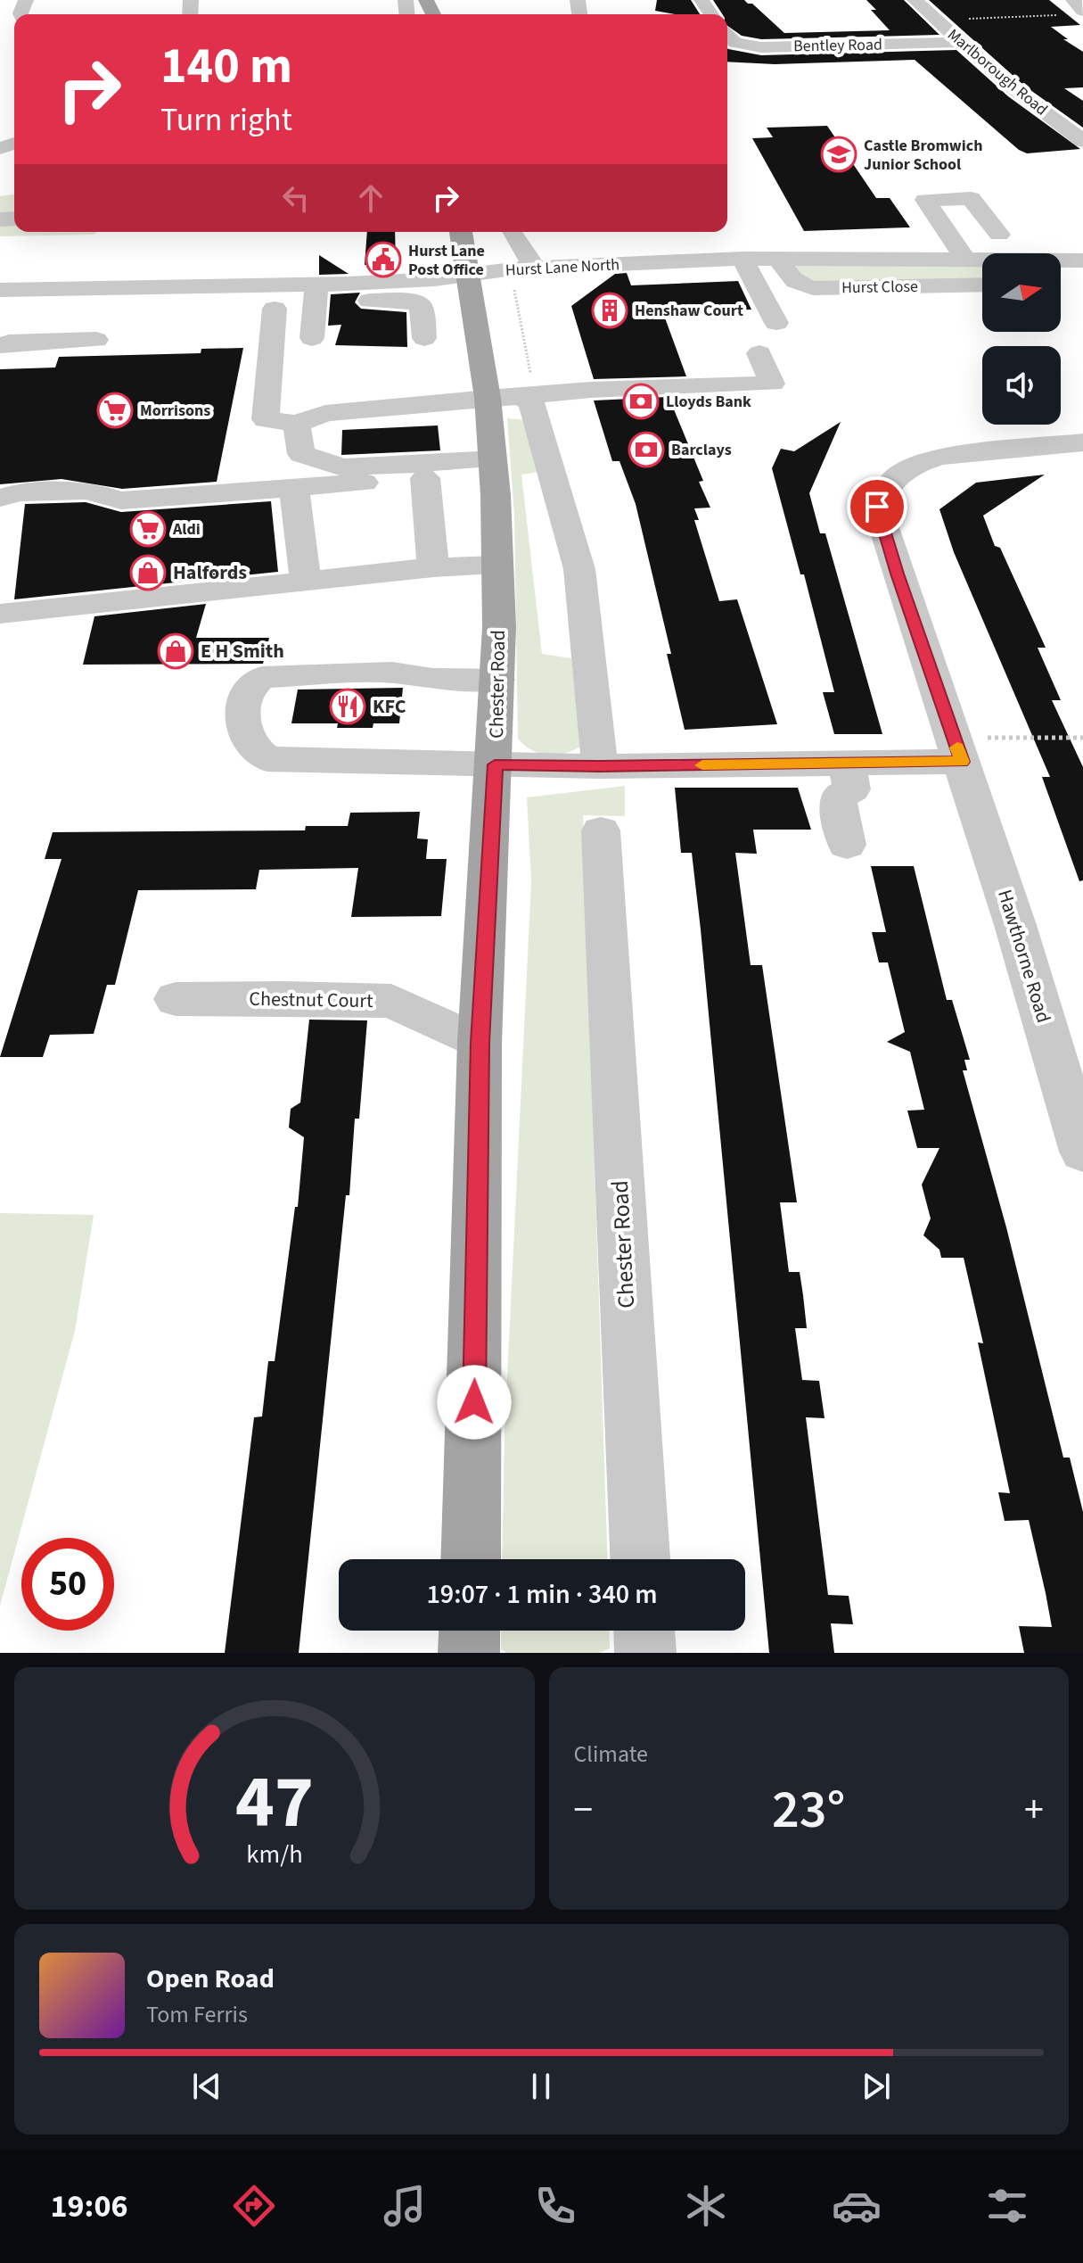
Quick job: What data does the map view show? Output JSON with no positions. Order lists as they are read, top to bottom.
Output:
{
  "streets": {
    "main road": ["Chester Road"],
    "street": [
      "Bentley Road",
      "Marlborough Road",
      "Hurst Lane North",
      "Hurst Close",
      "Hawthorne Road",
      "Chestnut Court"
    ]
  },
  "crossings": [
    ["Bentley Road", "Marlborough Road"],
    ["Hurst Lane North", "Hurst Close"],
    ["Hurst Lane North", "Chester Road"],
    ["Chester Road", "Chestnut Court"]
  ],
  "places": {
    "school or university": ["Castle Bromwich Junior School"],
    "public building": ["Hurst Lane Post Office"],
    "building": ["Henshaw Court"],
    "bank": ["Lloyds Bank", "Barclays"],
    "supermarket": ["Morrisons", "Aldi"],
    "shop": ["Halfords", "E H Smith"],
    "restaurant": ["KFC"]
  },
  "north": "right",
  "page": {
    "turn": ["140 m", "Turn right"],
    "limit": "50",
    "trip": "19:07 · 1 min · 340 m",
    "tile": "Climate",
    "heat": ["−", "23°", "+"],
    "song": ["Open Road", "Tom Ferris"],
    "tabs": "19:06",
    "gauge": ["47", "km/h"]
  }
}
